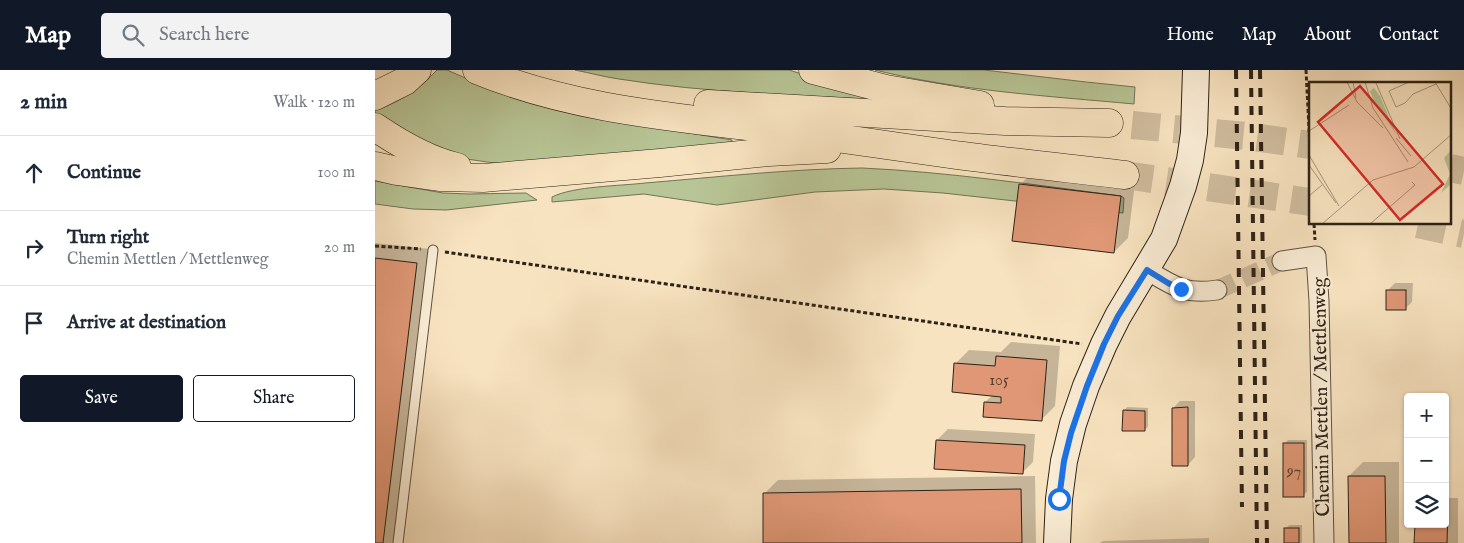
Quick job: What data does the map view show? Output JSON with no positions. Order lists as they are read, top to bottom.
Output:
{
  "streets": {
    "street": ["Chemin Mettlen / Mettlenweg"]
  },
  "house_numbers": ["105", "97"],
  "page": {
    "header": "Map",
    "search": "Search here",
    "nav": [
      "Home",
      "Map",
      "About",
      "Contact"
    ],
    "heading": ["2 min", "Walk · 120 m"],
    "list": [
      ["Continue", "100 m"],
      ["Turn right", "Chemin Mettlen / Mettlenweg", "20 m"],
      "Arrive at destination"
    ],
    "buttons": ["Save", "Share"],
    "map_buttons": ["+", "−"]
  }
}
